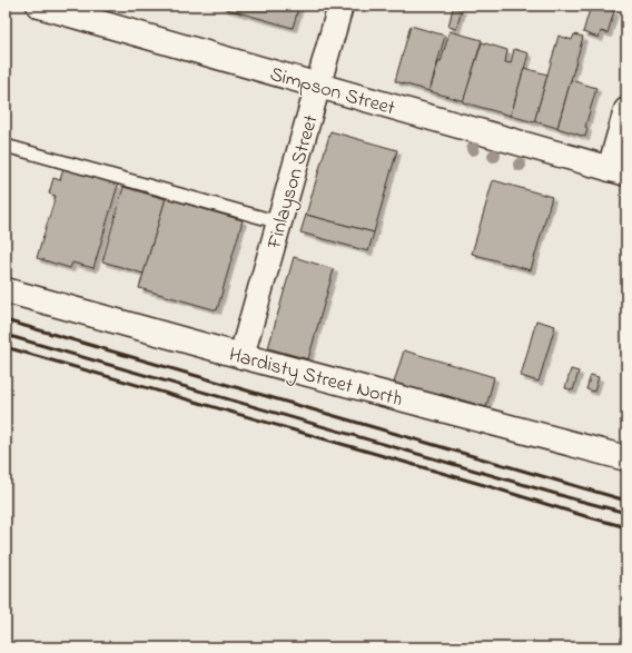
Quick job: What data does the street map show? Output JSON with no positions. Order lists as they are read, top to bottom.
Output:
{
  "streets": {
    "street": ["Simpson Street", "Finlayson Street", "Hardisty Street North"]
  },
  "crossings": [
    ["Simpson Street", "Finlayson Street"],
    ["Finlayson Street", "Hardisty Street North"]
  ]
}
